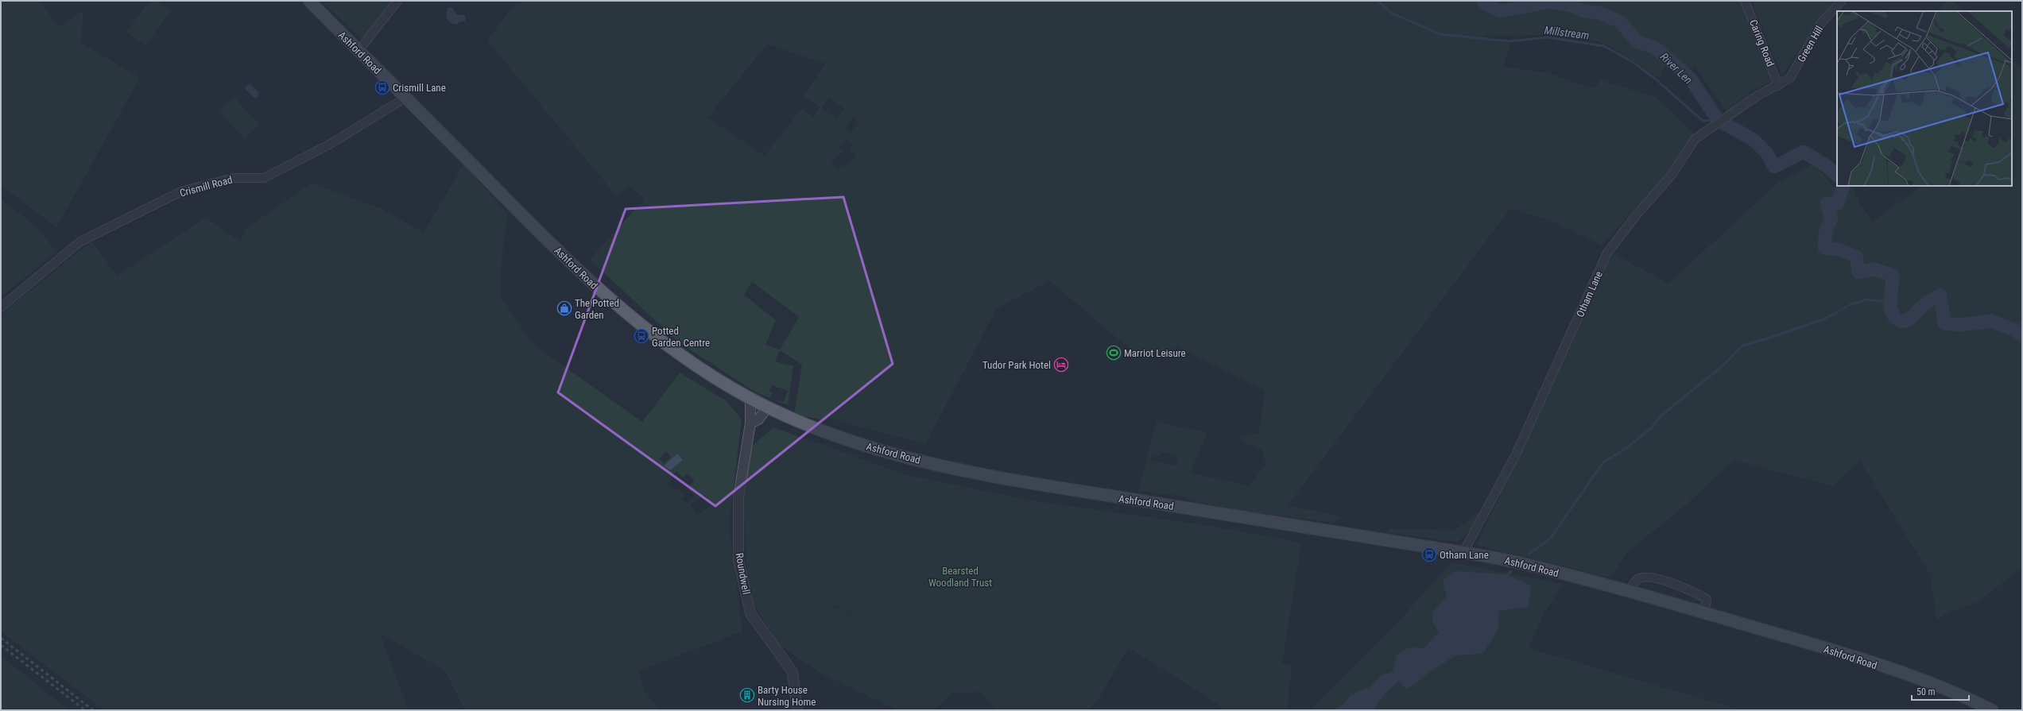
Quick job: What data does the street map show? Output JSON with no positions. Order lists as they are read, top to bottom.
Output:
{
  "streets": {
    "main road": ["Ashford Road"],
    "street": [
      "Caring Road",
      "Green Hill",
      "Crismill Road",
      "Otham Lane",
      "Roundwell"
    ]
  },
  "crossings": [
    ["Caring Road", "Green Hill"],
    ["Caring Road", "Otham Lane"],
    ["Green Hill", "Otham Lane"],
    ["Ashford Road", "Crismill Road"],
    ["Ashford Road", "Otham Lane"],
    ["Ashford Road", "Roundwell"]
  ],
  "water": ["Millstream", "River Len"],
  "parks": ["Bearsted Woodland Trust"],
  "places": {
    "bus stop": ["Crismill Lane", "Potted Garden Centre", "Otham Lane"],
    "shop": ["The Potted Garden"],
    "sports": ["Marriot Leisure"],
    "hotel": ["Tudor Park Hotel"],
    "building": ["Barty House Nursing Home"]
  },
  "scale_bar": "50 m"
}
